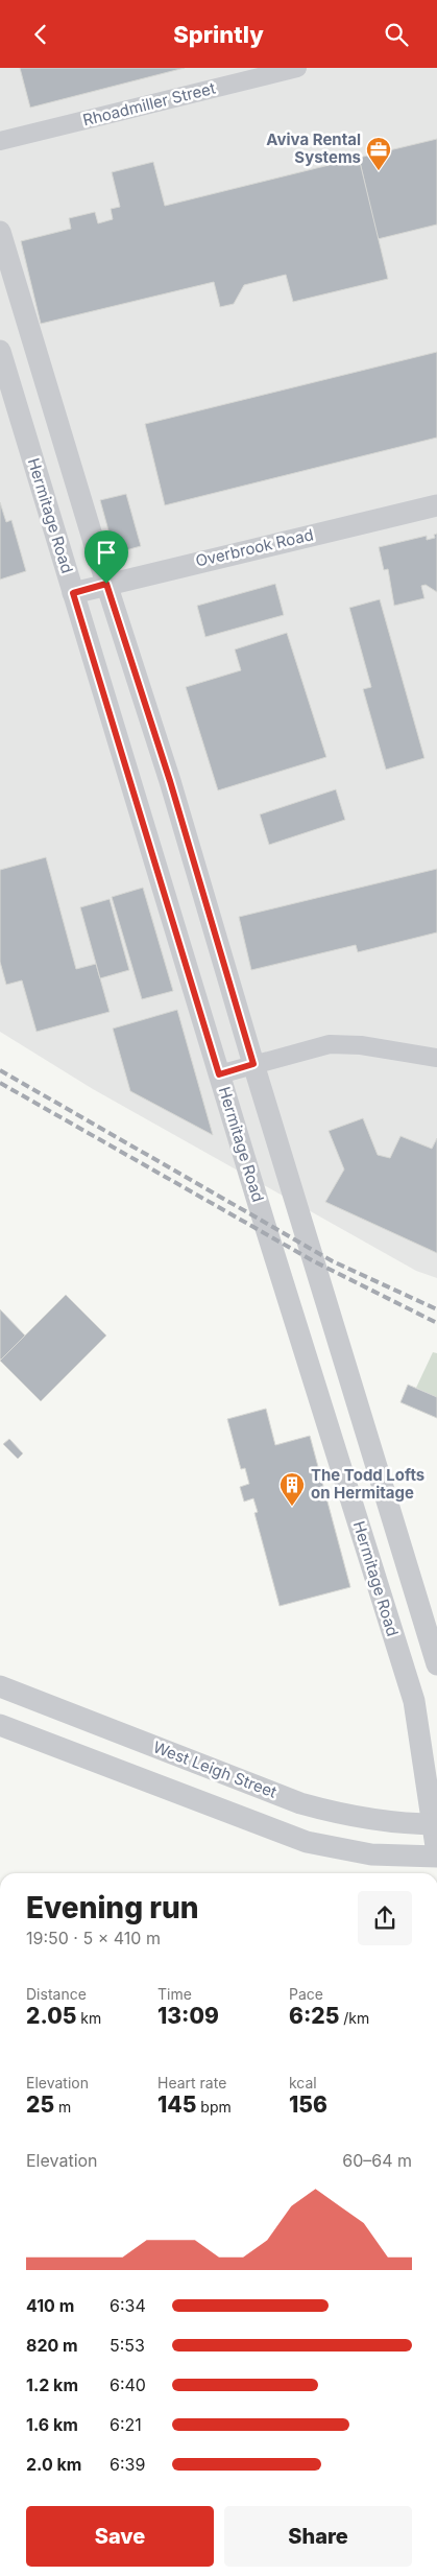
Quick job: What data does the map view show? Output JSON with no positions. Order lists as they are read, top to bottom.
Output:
{
  "streets": {
    "street": [
      "Rhoadmiller Street",
      "Hermitage Road",
      "Overbrook Road",
      "West Leigh Street"
    ]
  },
  "crossings": [
    ["Hermitage Road", "Overbrook Road"],
    ["Hermitage Road", "West Leigh Street"]
  ],
  "places": {
    "office": ["Aviva Rental Systems"],
    "building": ["The Todd Lofts on Hermitage"]
  },
  "page": {
    "header": "Sprintly",
    "heading": ["Evening run", "19:50 · 5 × 410 m"],
    "stats": [
      ["Distance", "2.05 km"],
      ["Time", "13:09"],
      ["Pace", "6:25 /km"],
      ["Elevation", "25 m"],
      ["Heart rate", "145 bpm"],
      ["kcal", "156"]
    ],
    "chart": ["Elevation", "60–64 m"],
    "list": [
      {
        "name": "410 m",
        "note": "6:34"
      },
      {
        "name": "820 m",
        "note": "5:53"
      },
      {
        "name": "1.2 km",
        "note": "6:40"
      },
      {
        "name": "1.6 km",
        "note": "6:21"
      },
      {
        "name": "2.0 km",
        "note": "6:39"
      }
    ],
    "buttons": ["Save", "Share"]
  }
}
